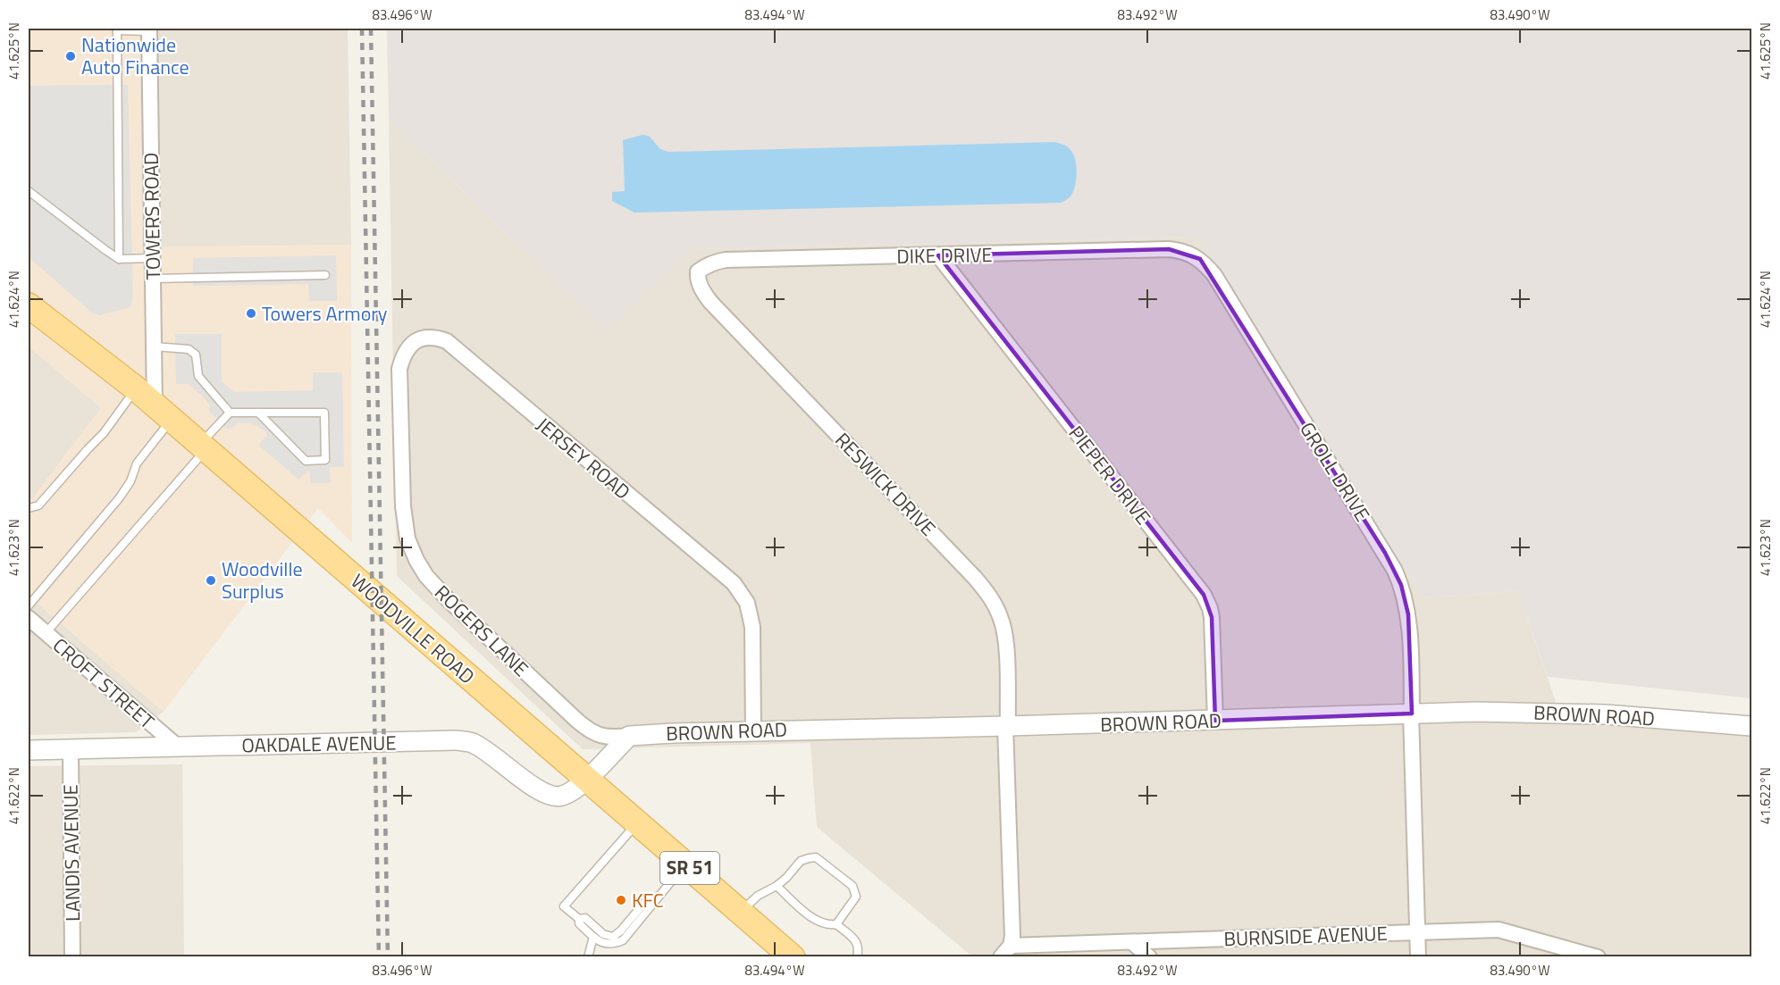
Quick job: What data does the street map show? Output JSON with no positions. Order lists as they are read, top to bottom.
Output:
{
  "streets": {
    "main road": ["WOODVILLE ROAD", "SR 51"],
    "street": [
      "TOWERS ROAD",
      "DIKE DRIVE",
      "JERSEY ROAD",
      "GROLL DRIVE",
      "PIEPER DRIVE",
      "RESWICK DRIVE",
      "ROGERS LANE",
      "CROFT STREET",
      "BROWN ROAD",
      "OAKDALE AVENUE",
      "LANDIS AVENUE",
      "BURNSIDE AVENUE"
    ]
  },
  "crossings": [
    ["TOWERS ROAD", "WOODVILLE ROAD"],
    ["DIKE DRIVE", "GROLL DRIVE"],
    ["DIKE DRIVE", "PIEPER DRIVE"],
    ["DIKE DRIVE", "RESWICK DRIVE"],
    ["JERSEY ROAD", "ROGERS LANE"],
    ["JERSEY ROAD", "BROWN ROAD"],
    ["GROLL DRIVE", "BROWN ROAD"],
    ["GROLL DRIVE", "BURNSIDE AVENUE"],
    ["PIEPER DRIVE", "BROWN ROAD"],
    ["RESWICK DRIVE", "BROWN ROAD"],
    ["RESWICK DRIVE", "BURNSIDE AVENUE"],
    ["WOODVILLE ROAD", "OAKDALE AVENUE"],
    ["ROGERS LANE", "BROWN ROAD"],
    ["CROFT STREET", "OAKDALE AVENUE"],
    ["OAKDALE AVENUE", "LANDIS AVENUE"]
  ],
  "places": [
    "Nationwide Auto Finance",
    "Towers Armory",
    "Woodville Surplus",
    "KFC"
  ],
  "coordinates": [
    "83.496°W",
    "83.494°W",
    "83.492°W",
    "83.490°W",
    "41.625°N",
    "41.624°N",
    "41.623°N",
    "41.622°N"
  ]
}
